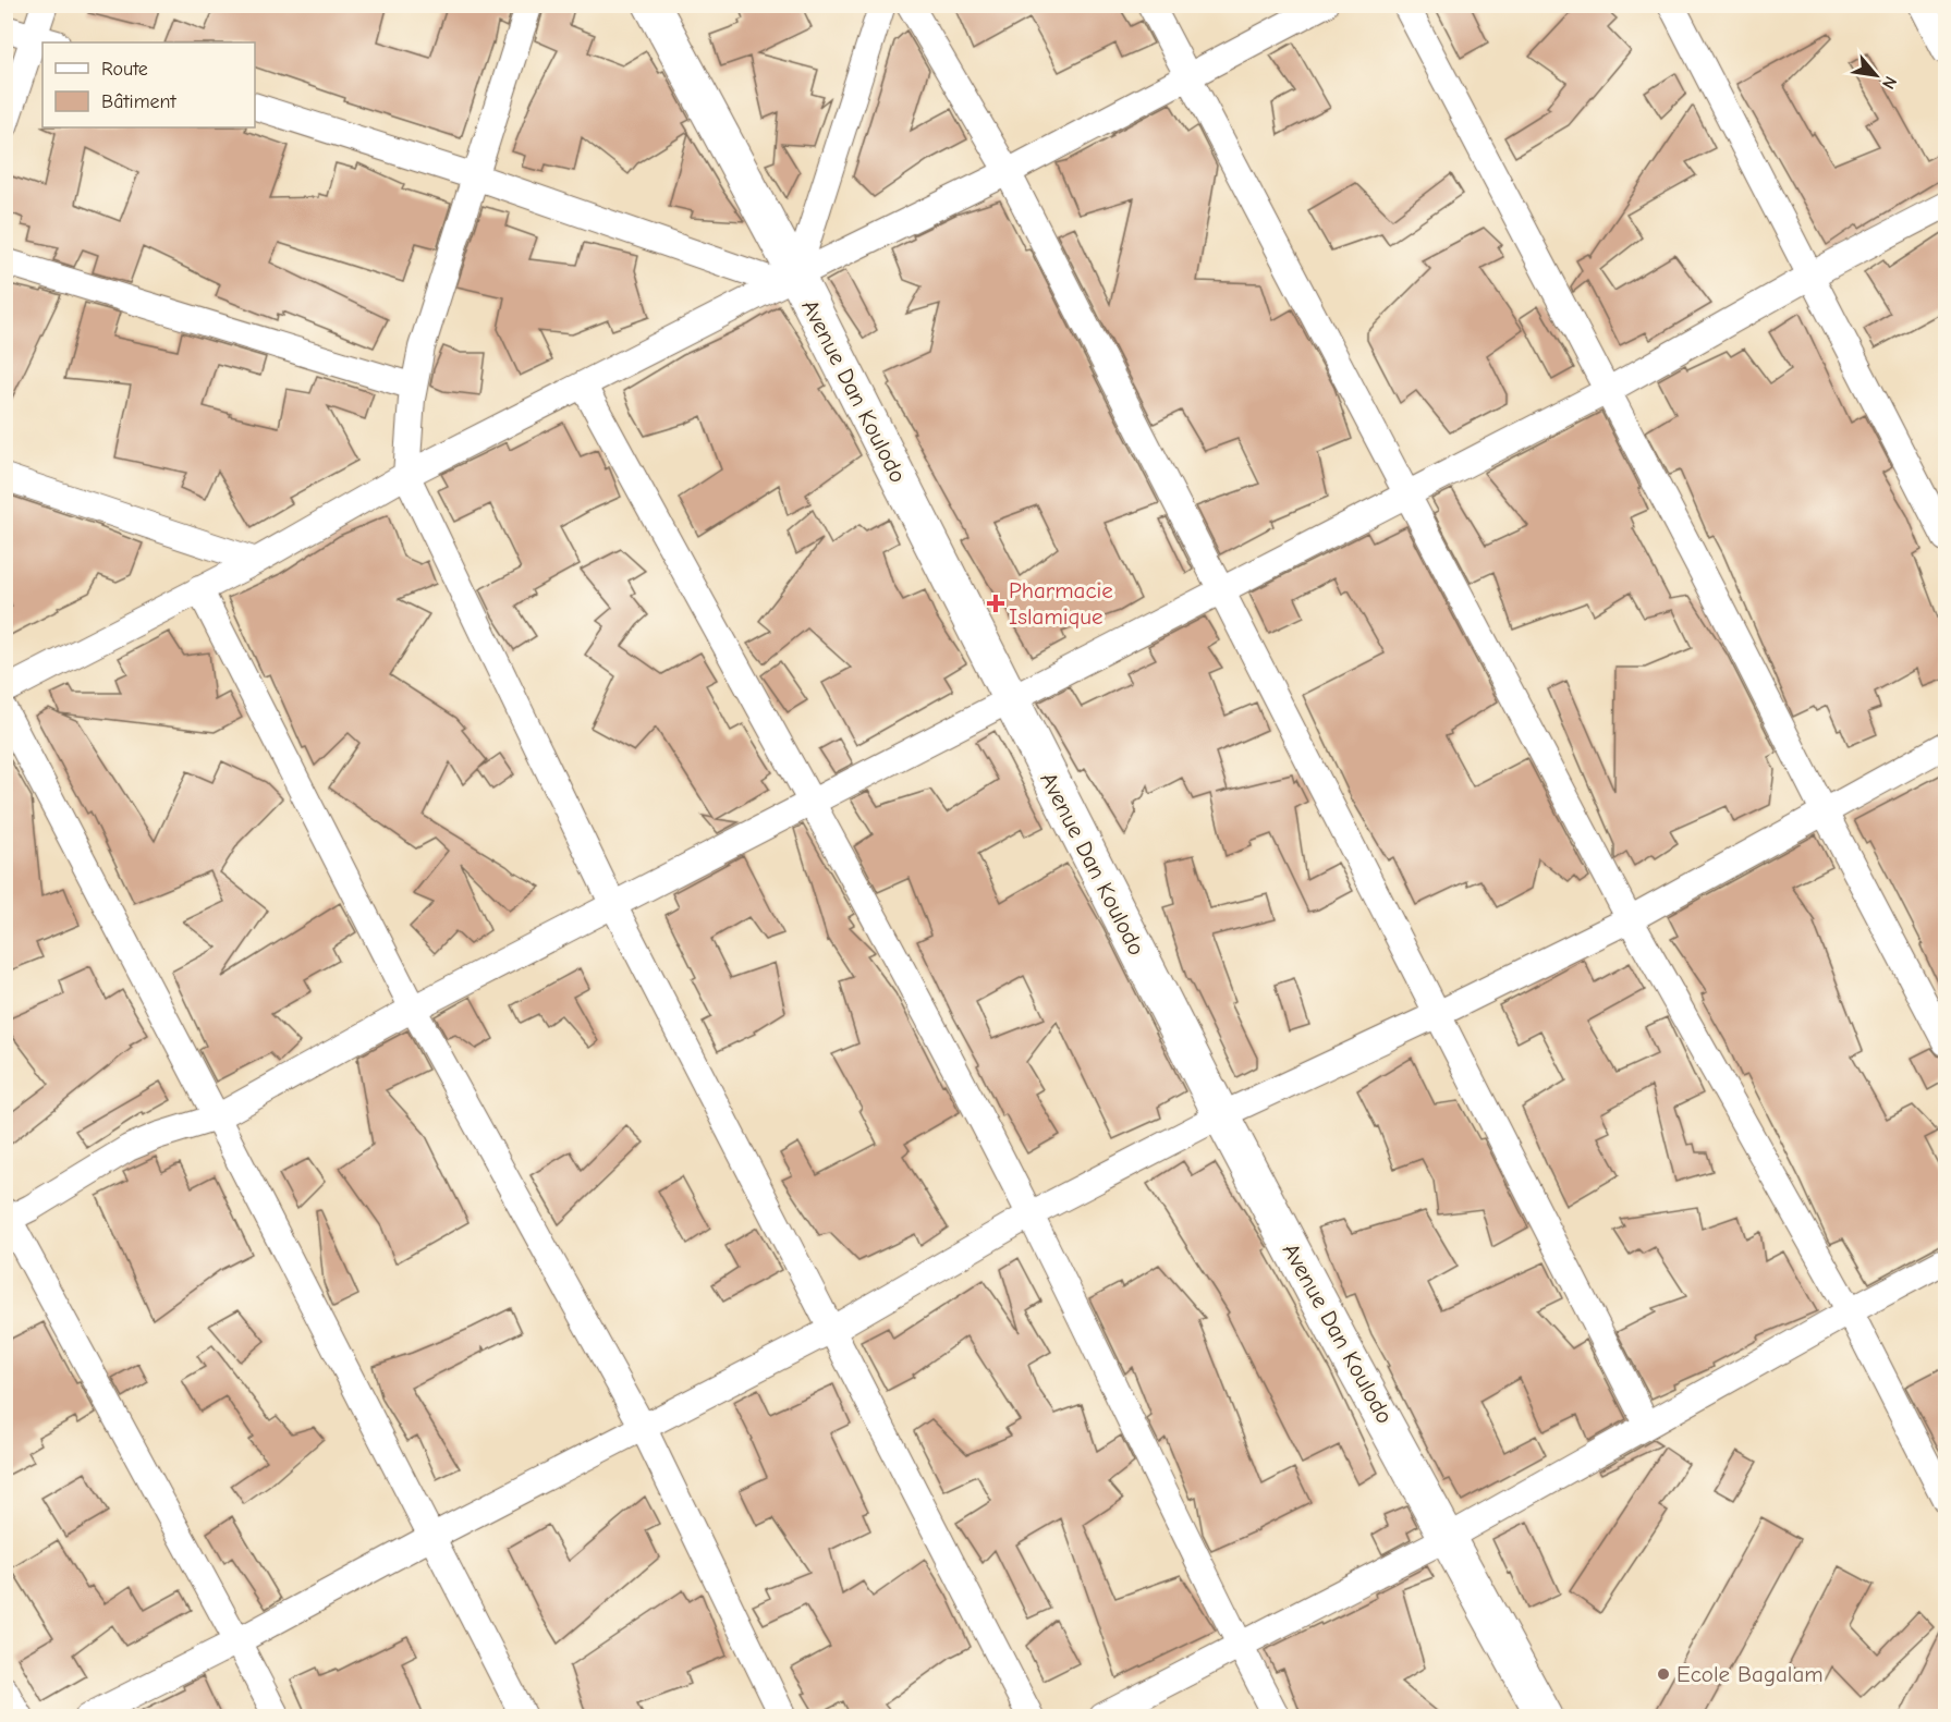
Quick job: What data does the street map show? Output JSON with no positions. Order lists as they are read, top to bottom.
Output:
{
  "streets": {
    "street": ["Avenue Dan Koulodo"]
  },
  "places": {
    "health": ["Pharmacie Islamique"],
    "other": ["Ecole Bagalam"]
  },
  "legend": ["Route", "Bâtiment"],
  "north": "bottom right"
}
